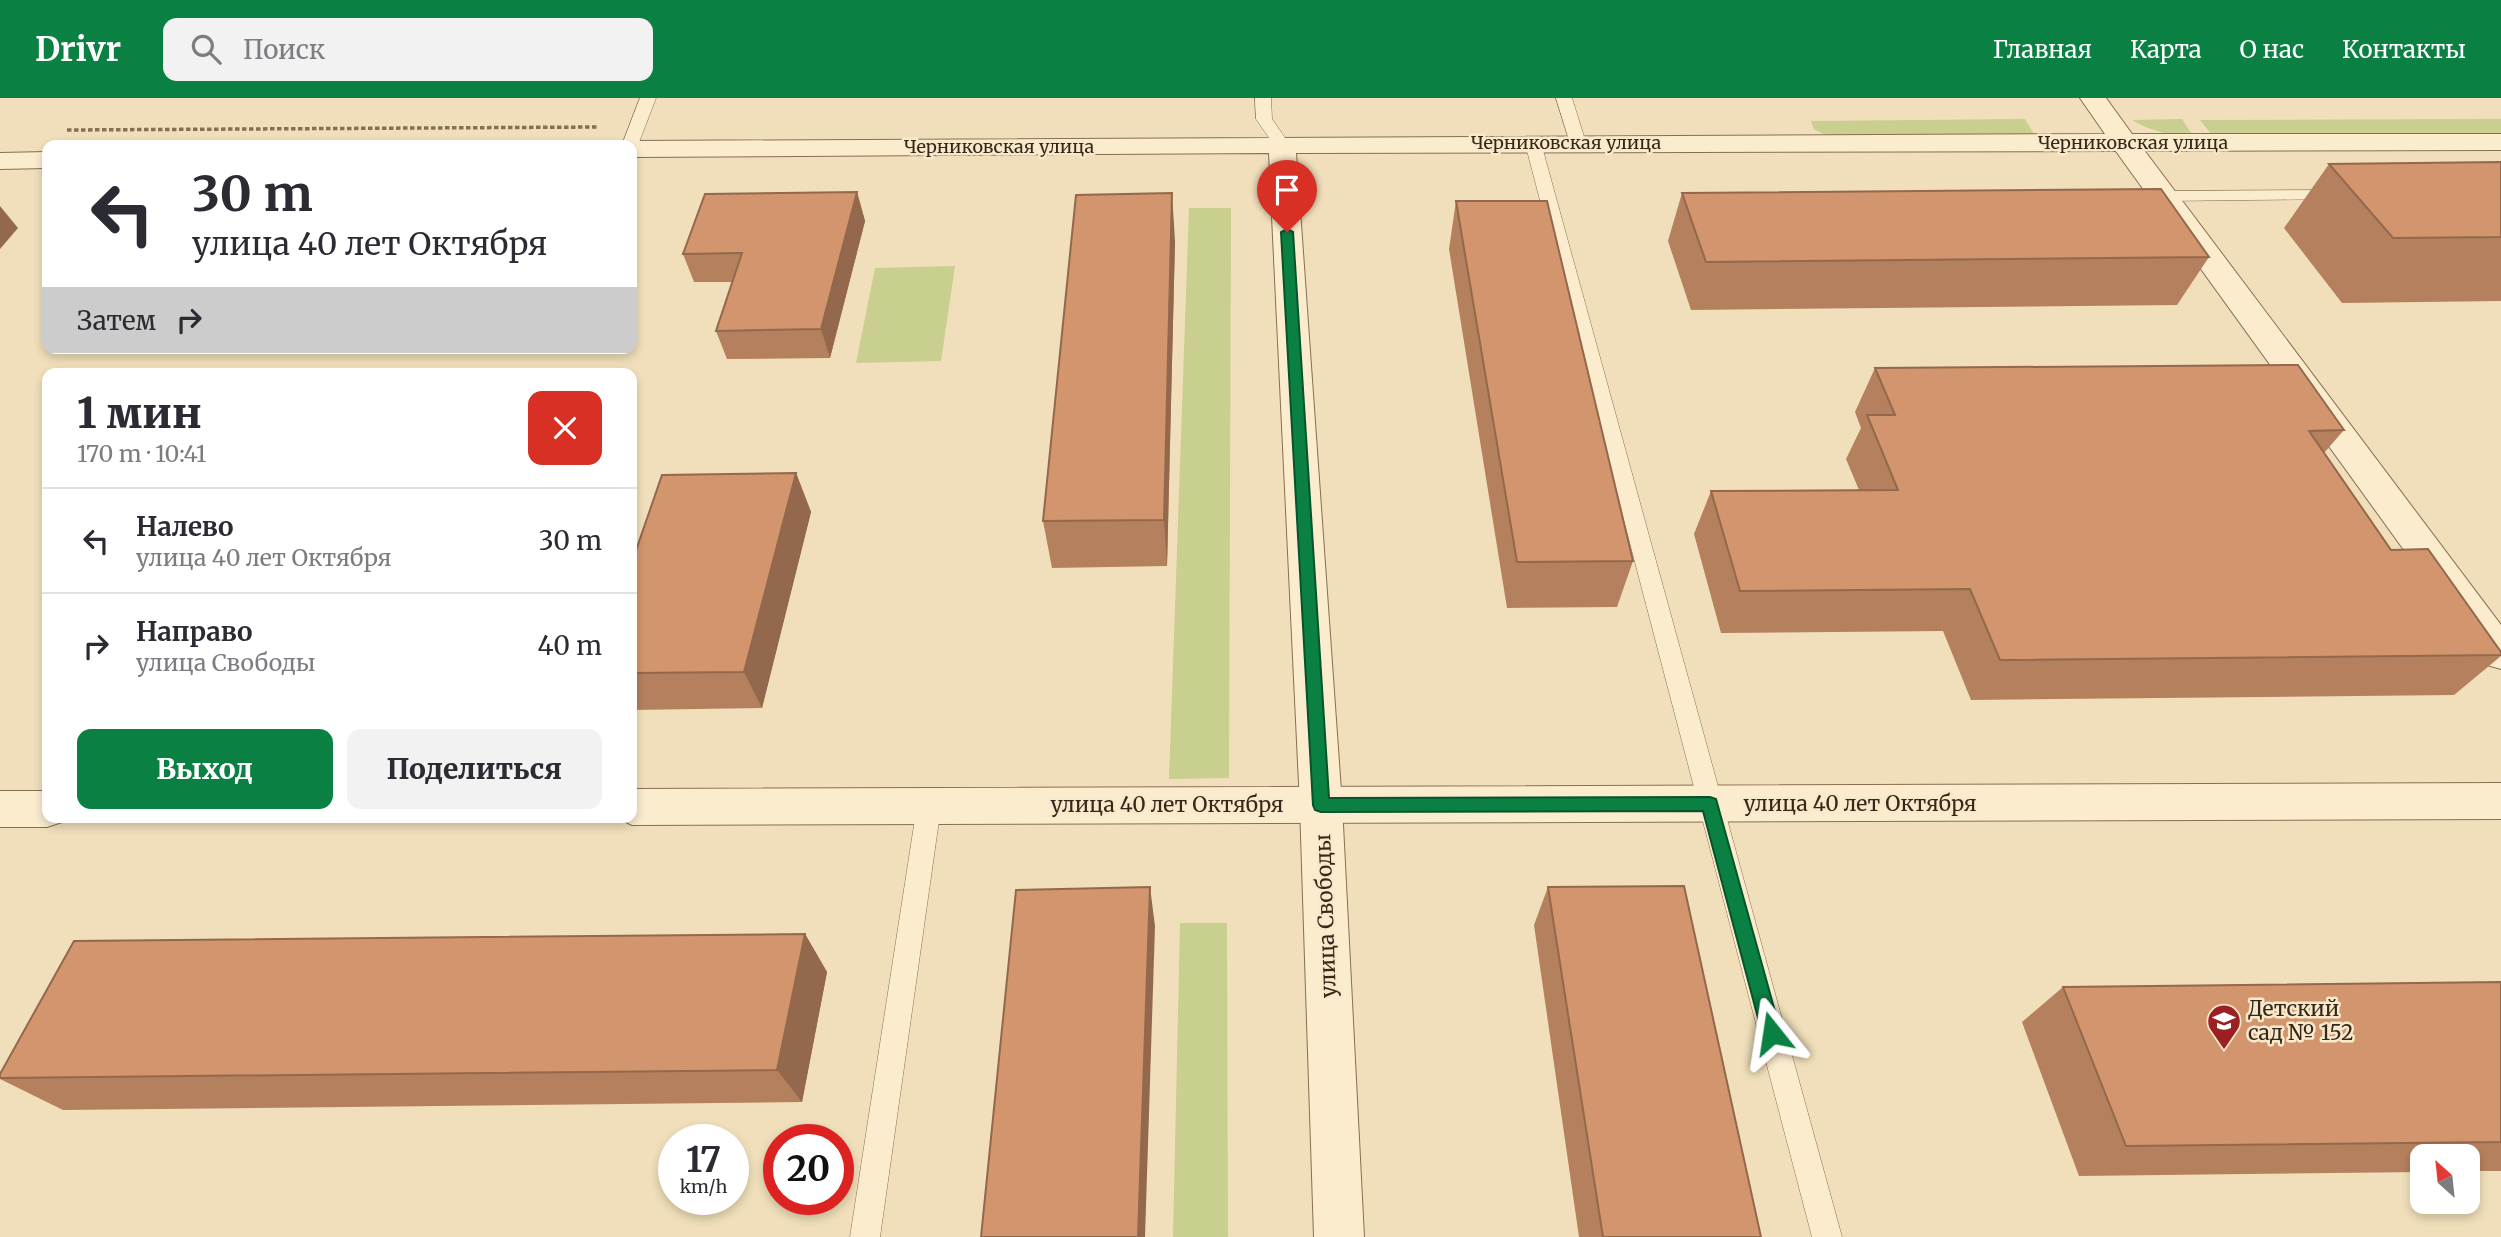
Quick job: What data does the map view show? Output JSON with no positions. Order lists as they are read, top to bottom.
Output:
{
  "streets": {
    "street": ["Черниковская улица", "улица 40 лет Октября", "улица Свободы"]
  },
  "crossings": [
    ["Черниковская улица", "улица Свободы"],
    ["улица 40 лет Октября", "улица Свободы"]
  ],
  "places": {
    "school or university": ["Детский сад № 152"]
  },
  "north": "top left",
  "page": {
    "header": "Drivr",
    "search": "Поиск",
    "nav": [
      "Главная",
      "Карта",
      "О нас",
      "Контакты"
    ],
    "turn": ["30 m", "улица 40 лет Октября"],
    "then": "Затем",
    "heading": ["1 мин", "170 m · 10:41"],
    "list": [
      {
        "name": "Налево",
        "note": "улица 40 лет Октября",
        "value": "30 m"
      },
      {
        "name": "Направо",
        "note": "улица Свободы",
        "value": "40 m"
      }
    ],
    "buttons": ["Выход", "Поделиться"],
    "speed": "17 km/h",
    "limit": "20"
  }
}
